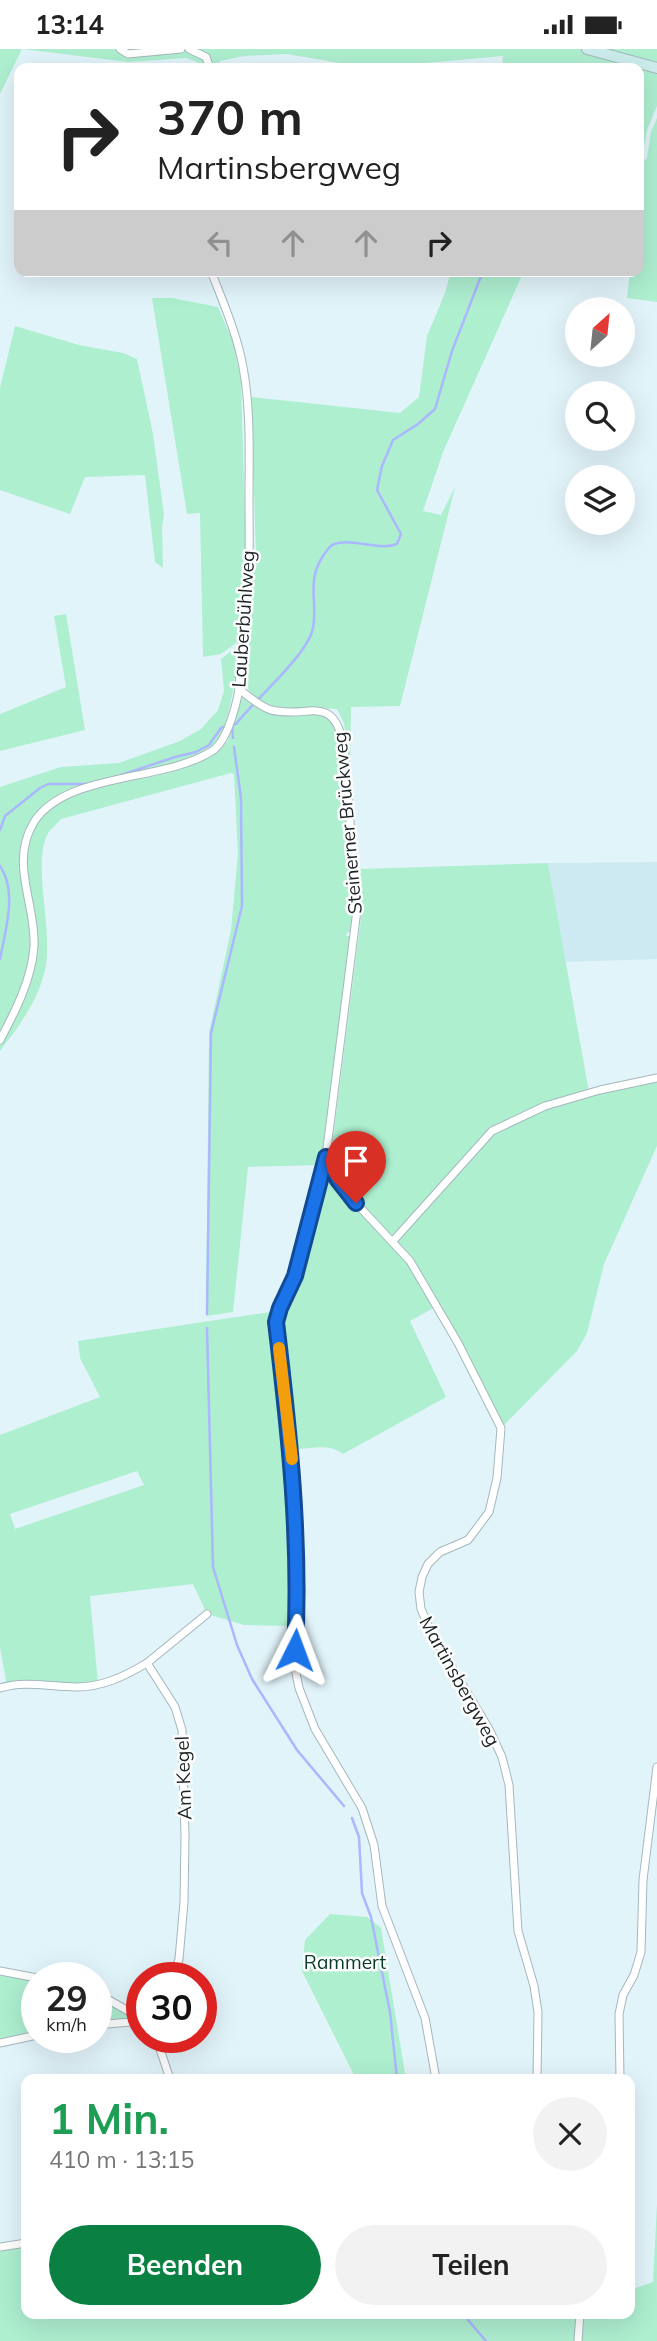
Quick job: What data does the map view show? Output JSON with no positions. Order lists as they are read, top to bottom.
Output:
{
  "streets": {
    "street": [
      "Lauberbühlweg",
      "Steinerner Brückweg",
      "Martinsbergweg",
      "Am Kegel"
    ]
  },
  "crossings": [
    ["Lauberbühlweg", "Steinerner Brückweg"],
    ["Steinerner Brückweg", "Martinsbergweg"]
  ],
  "parks": ["Rammert"],
  "north": "top right",
  "page": {
    "status": "13:14",
    "turn": ["370 m", "Martinsbergweg"],
    "speed": "29 km/h",
    "limit": "30",
    "heading": ["1 Min.", "410 m · 13:15"],
    "buttons": ["Beenden", "Teilen"]
  }
}
